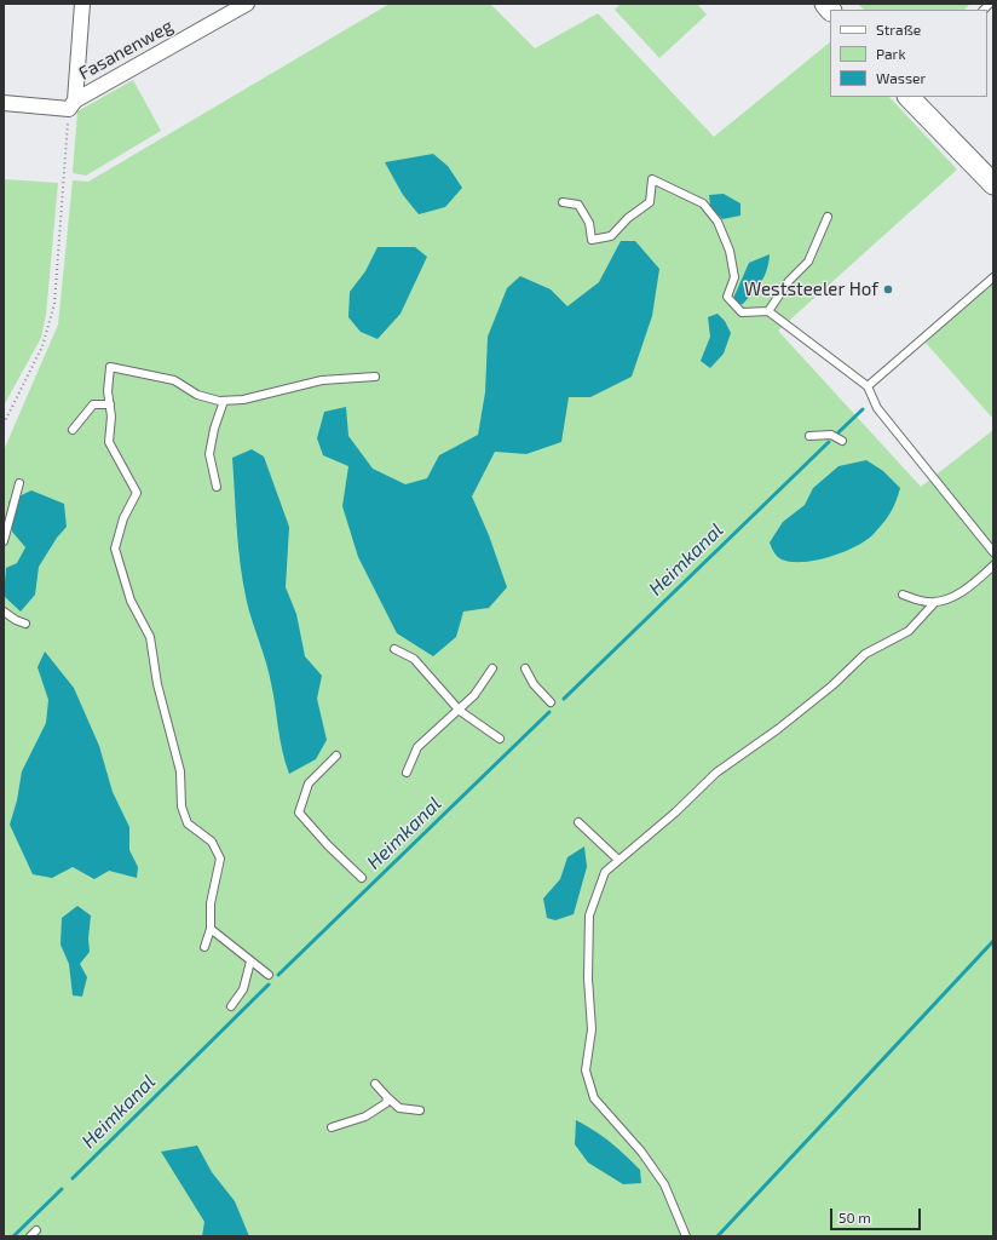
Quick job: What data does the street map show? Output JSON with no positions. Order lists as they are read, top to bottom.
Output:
{
  "streets": {
    "street": ["Fasanenweg"]
  },
  "water": ["Heimkanal"],
  "places": ["Weststeeler Hof"],
  "legend": ["Straße", "Park", "Wasser"],
  "scale_bar": "50 m"
}
